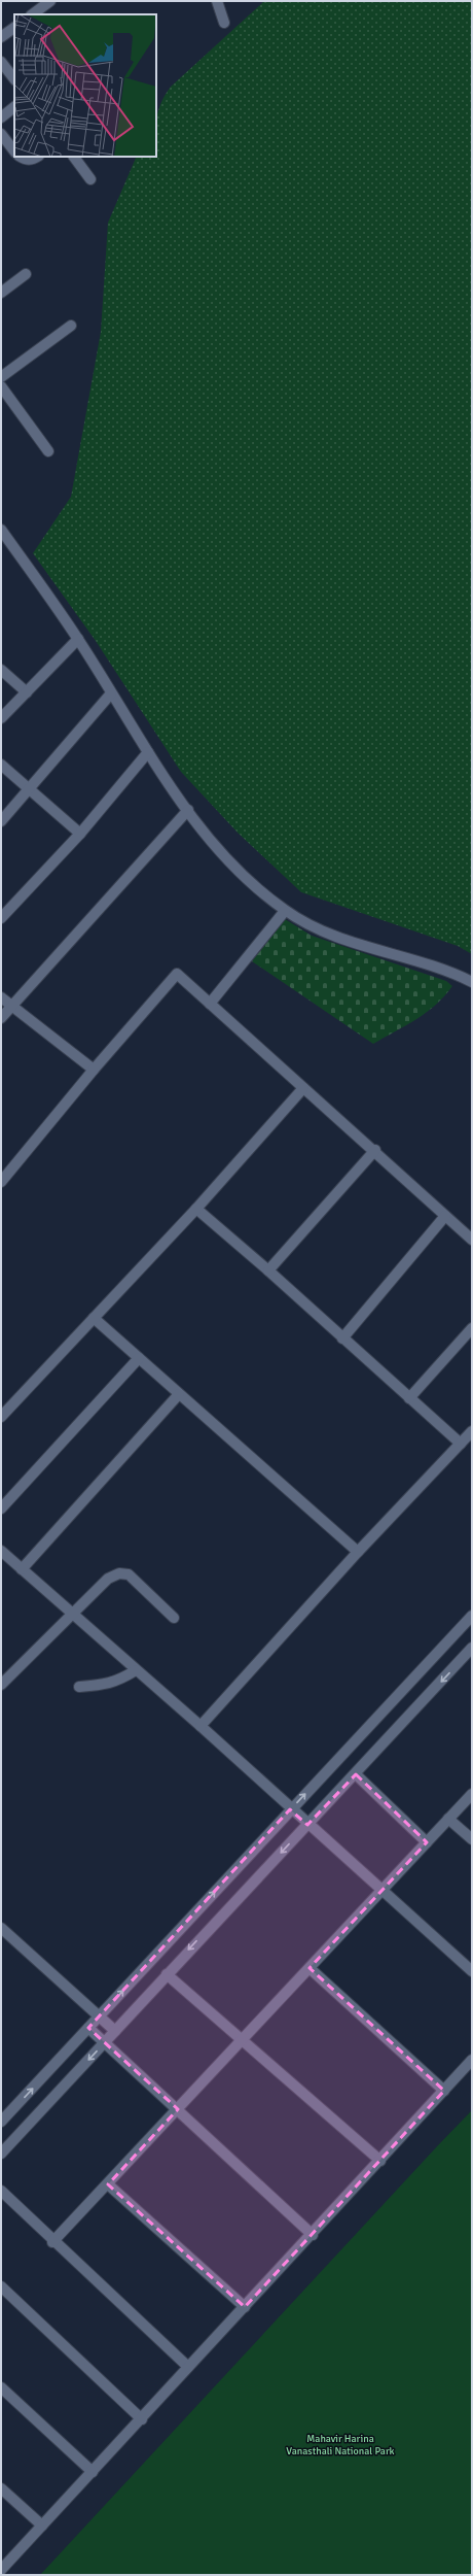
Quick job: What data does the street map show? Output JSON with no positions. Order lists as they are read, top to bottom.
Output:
{
  "parks": ["Mahavir Harina Vanasthali National Park"]
}
